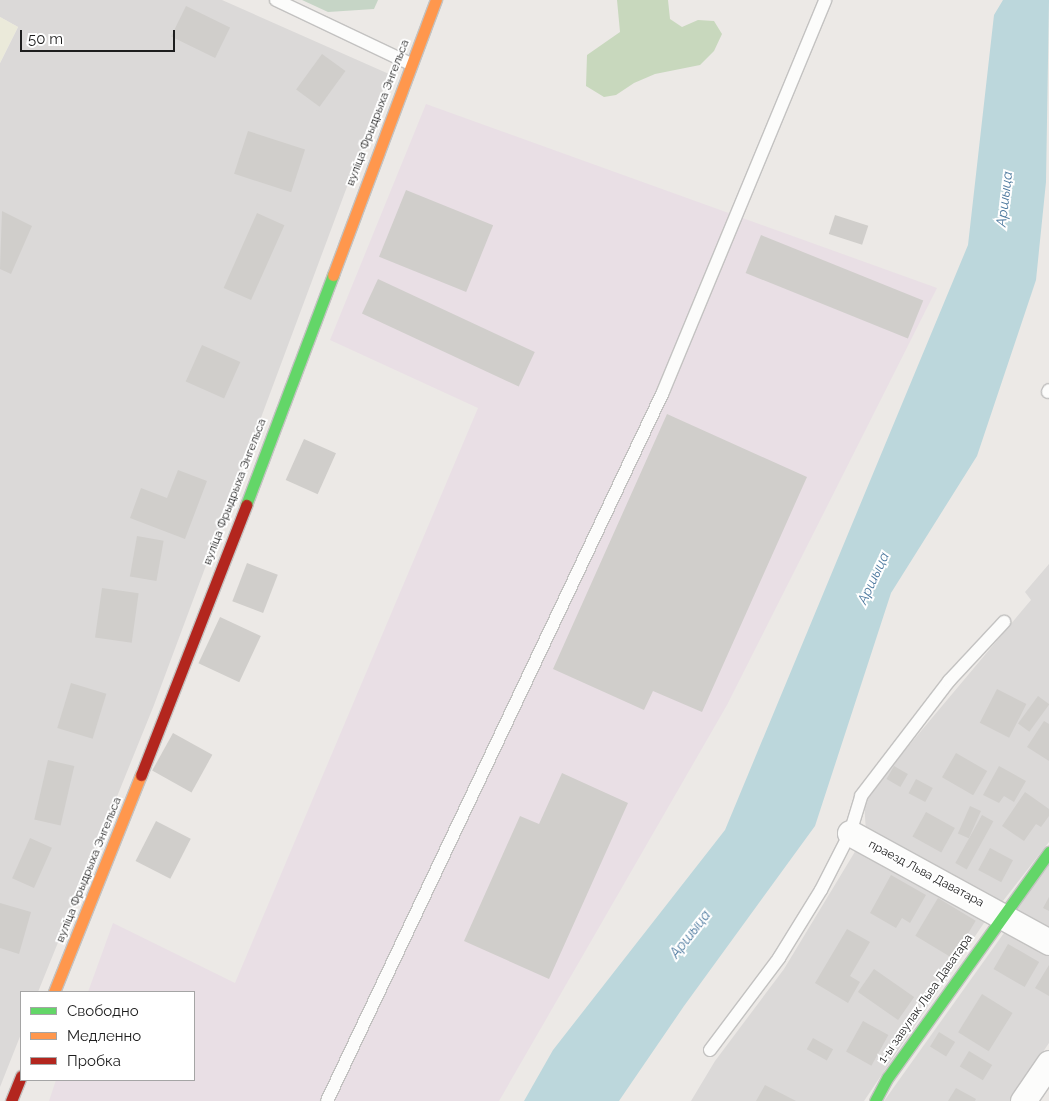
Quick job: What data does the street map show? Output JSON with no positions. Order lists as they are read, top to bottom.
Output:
{
  "streets": {
    "street": ["вуліца Фрыдрыха Энгельса", "праезд Льва Даватара", "1-ы завулак Льва Даватара"]
  },
  "crossings": [
    ["праезд Льва Даватара", "1-ы завулак Льва Даватара"]
  ],
  "water": ["Аршыца"],
  "legend": ["Свободно", "Медленно", "Пробка"],
  "scale_bar": "50 m"
}
